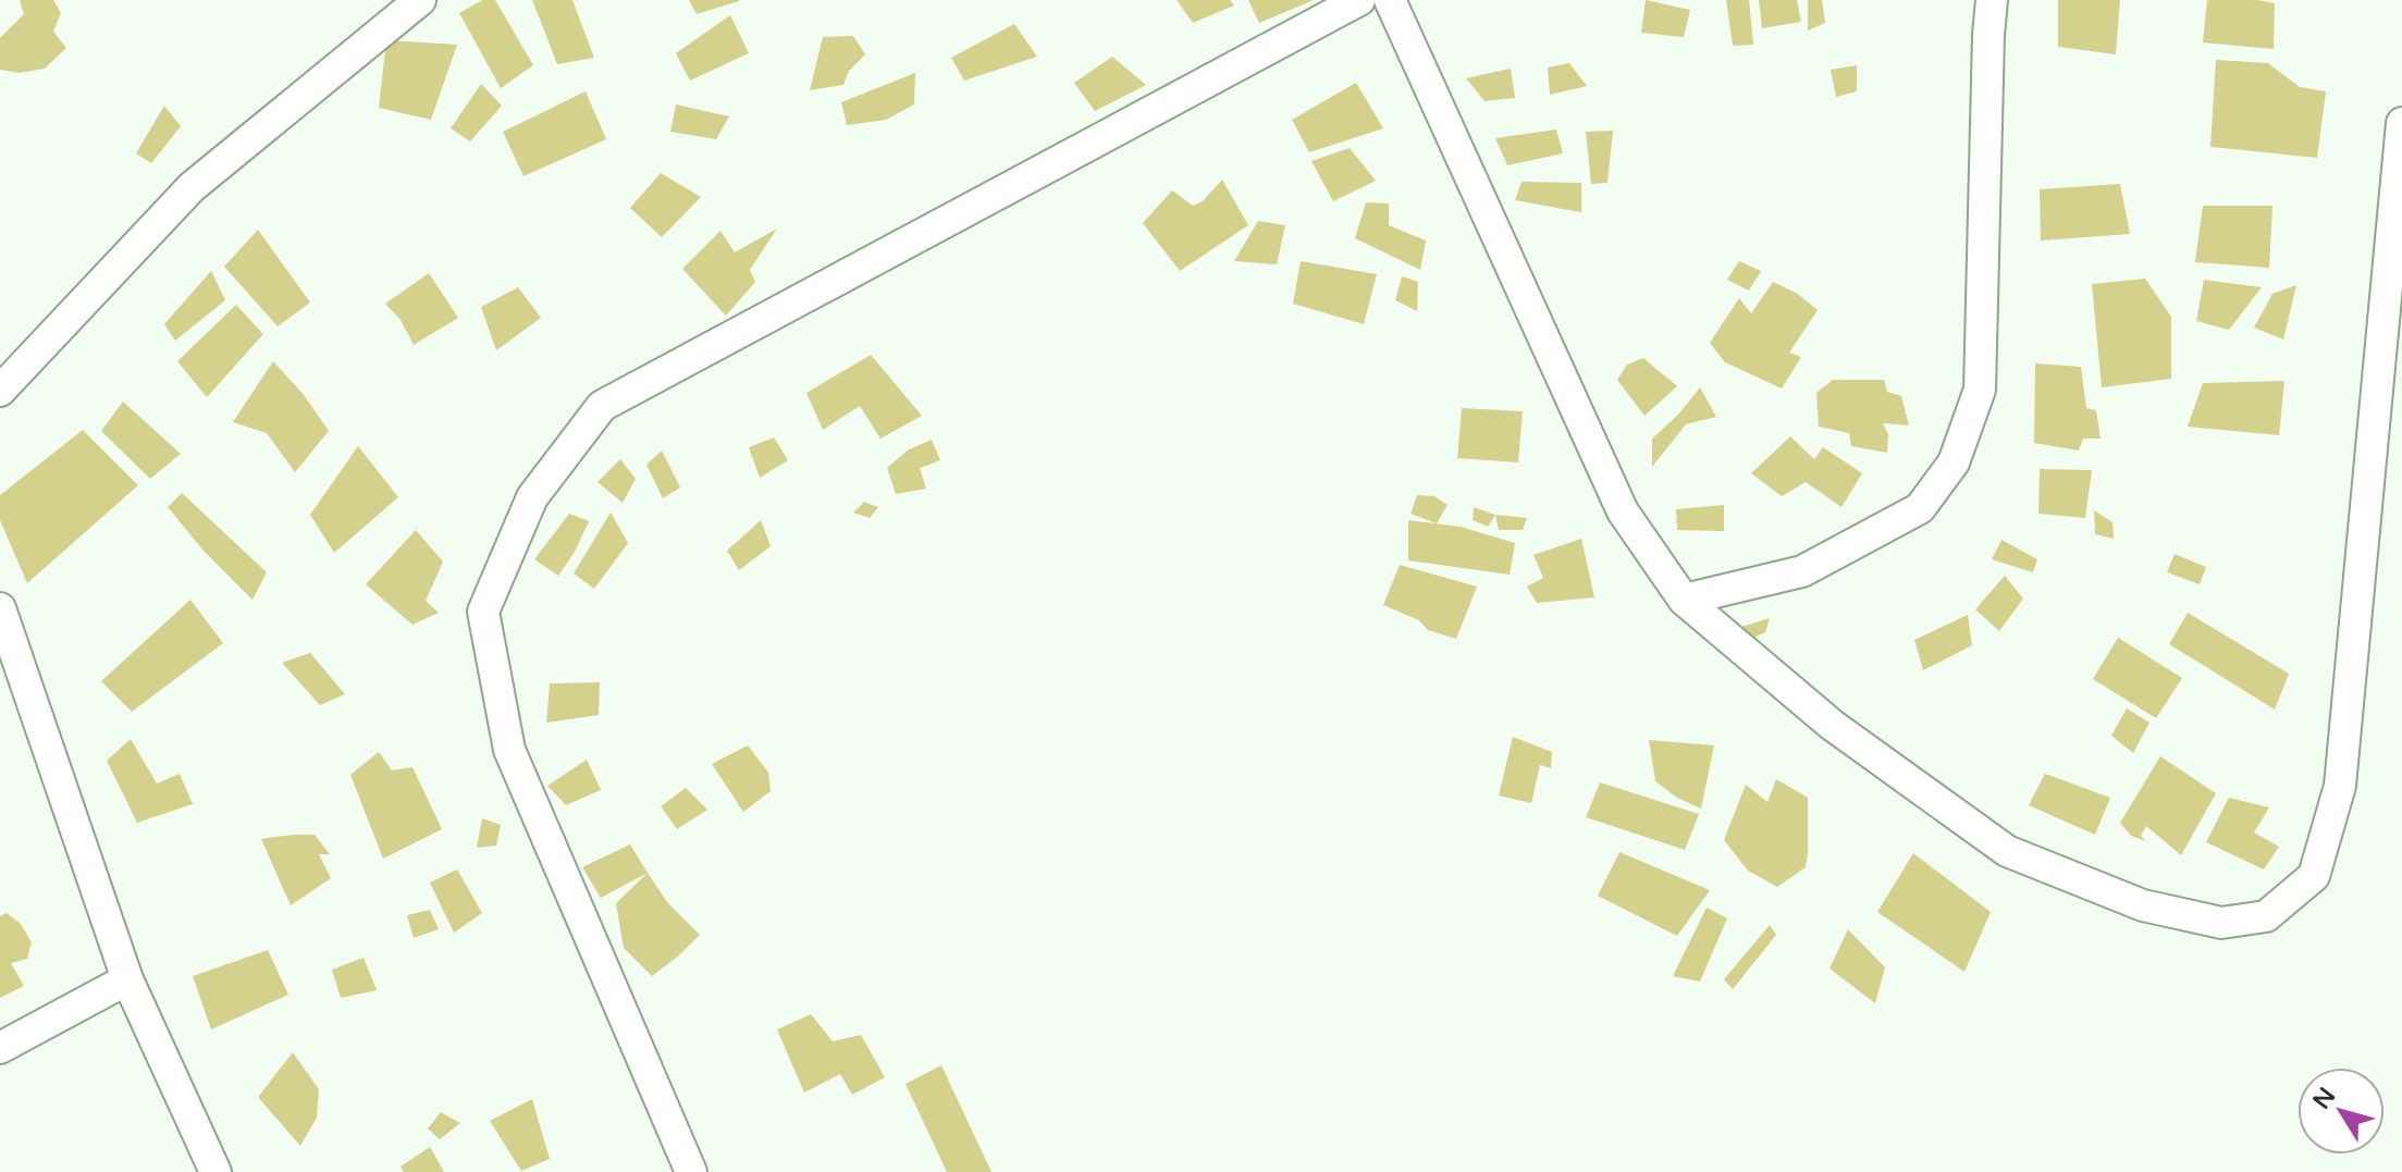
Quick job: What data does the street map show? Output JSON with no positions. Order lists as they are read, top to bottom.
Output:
{
  "north": "top left"
}
